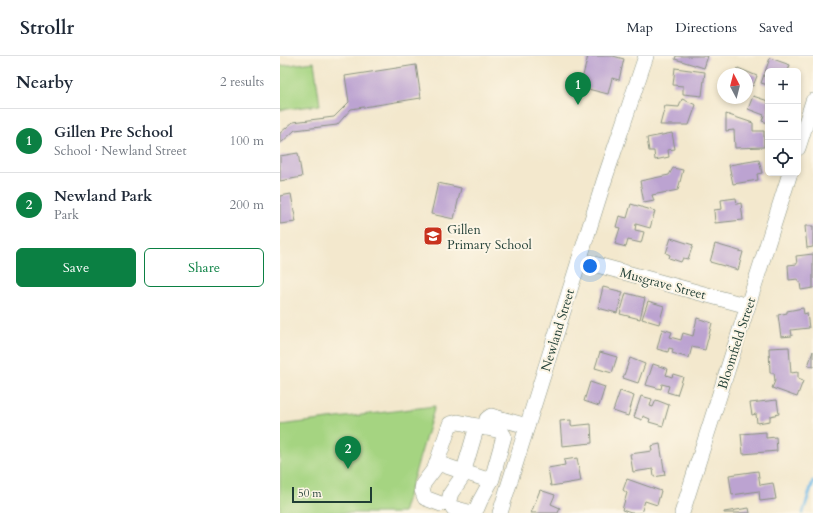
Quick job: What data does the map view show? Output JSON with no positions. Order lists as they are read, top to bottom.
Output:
{
  "streets": {
    "street": ["Musgrave Street", "Newland Street", "Bloomfield Street"]
  },
  "crossings": [
    ["Musgrave Street", "Newland Street"],
    ["Musgrave Street", "Bloomfield Street"]
  ],
  "places": {
    "school or university": ["Gillen Primary School"]
  },
  "scale_bar": "50 m",
  "north": "top",
  "page": {
    "header": "Strollr",
    "nav": ["Map", "Directions", "Saved"],
    "heading": ["Nearby", "2 results"],
    "map_buttons": ["+", "−"],
    "pins": ["1", "2"],
    "list": [
      {
        "mark": "1",
        "name": "Gillen Pre School",
        "note": "School · Newland Street",
        "value": "100 m"
      },
      {
        "mark": "2",
        "name": "Newland Park",
        "note": "Park",
        "value": "200 m"
      }
    ],
    "buttons": ["Save", "Share"],
    "scale": "50 m"
  }
}
